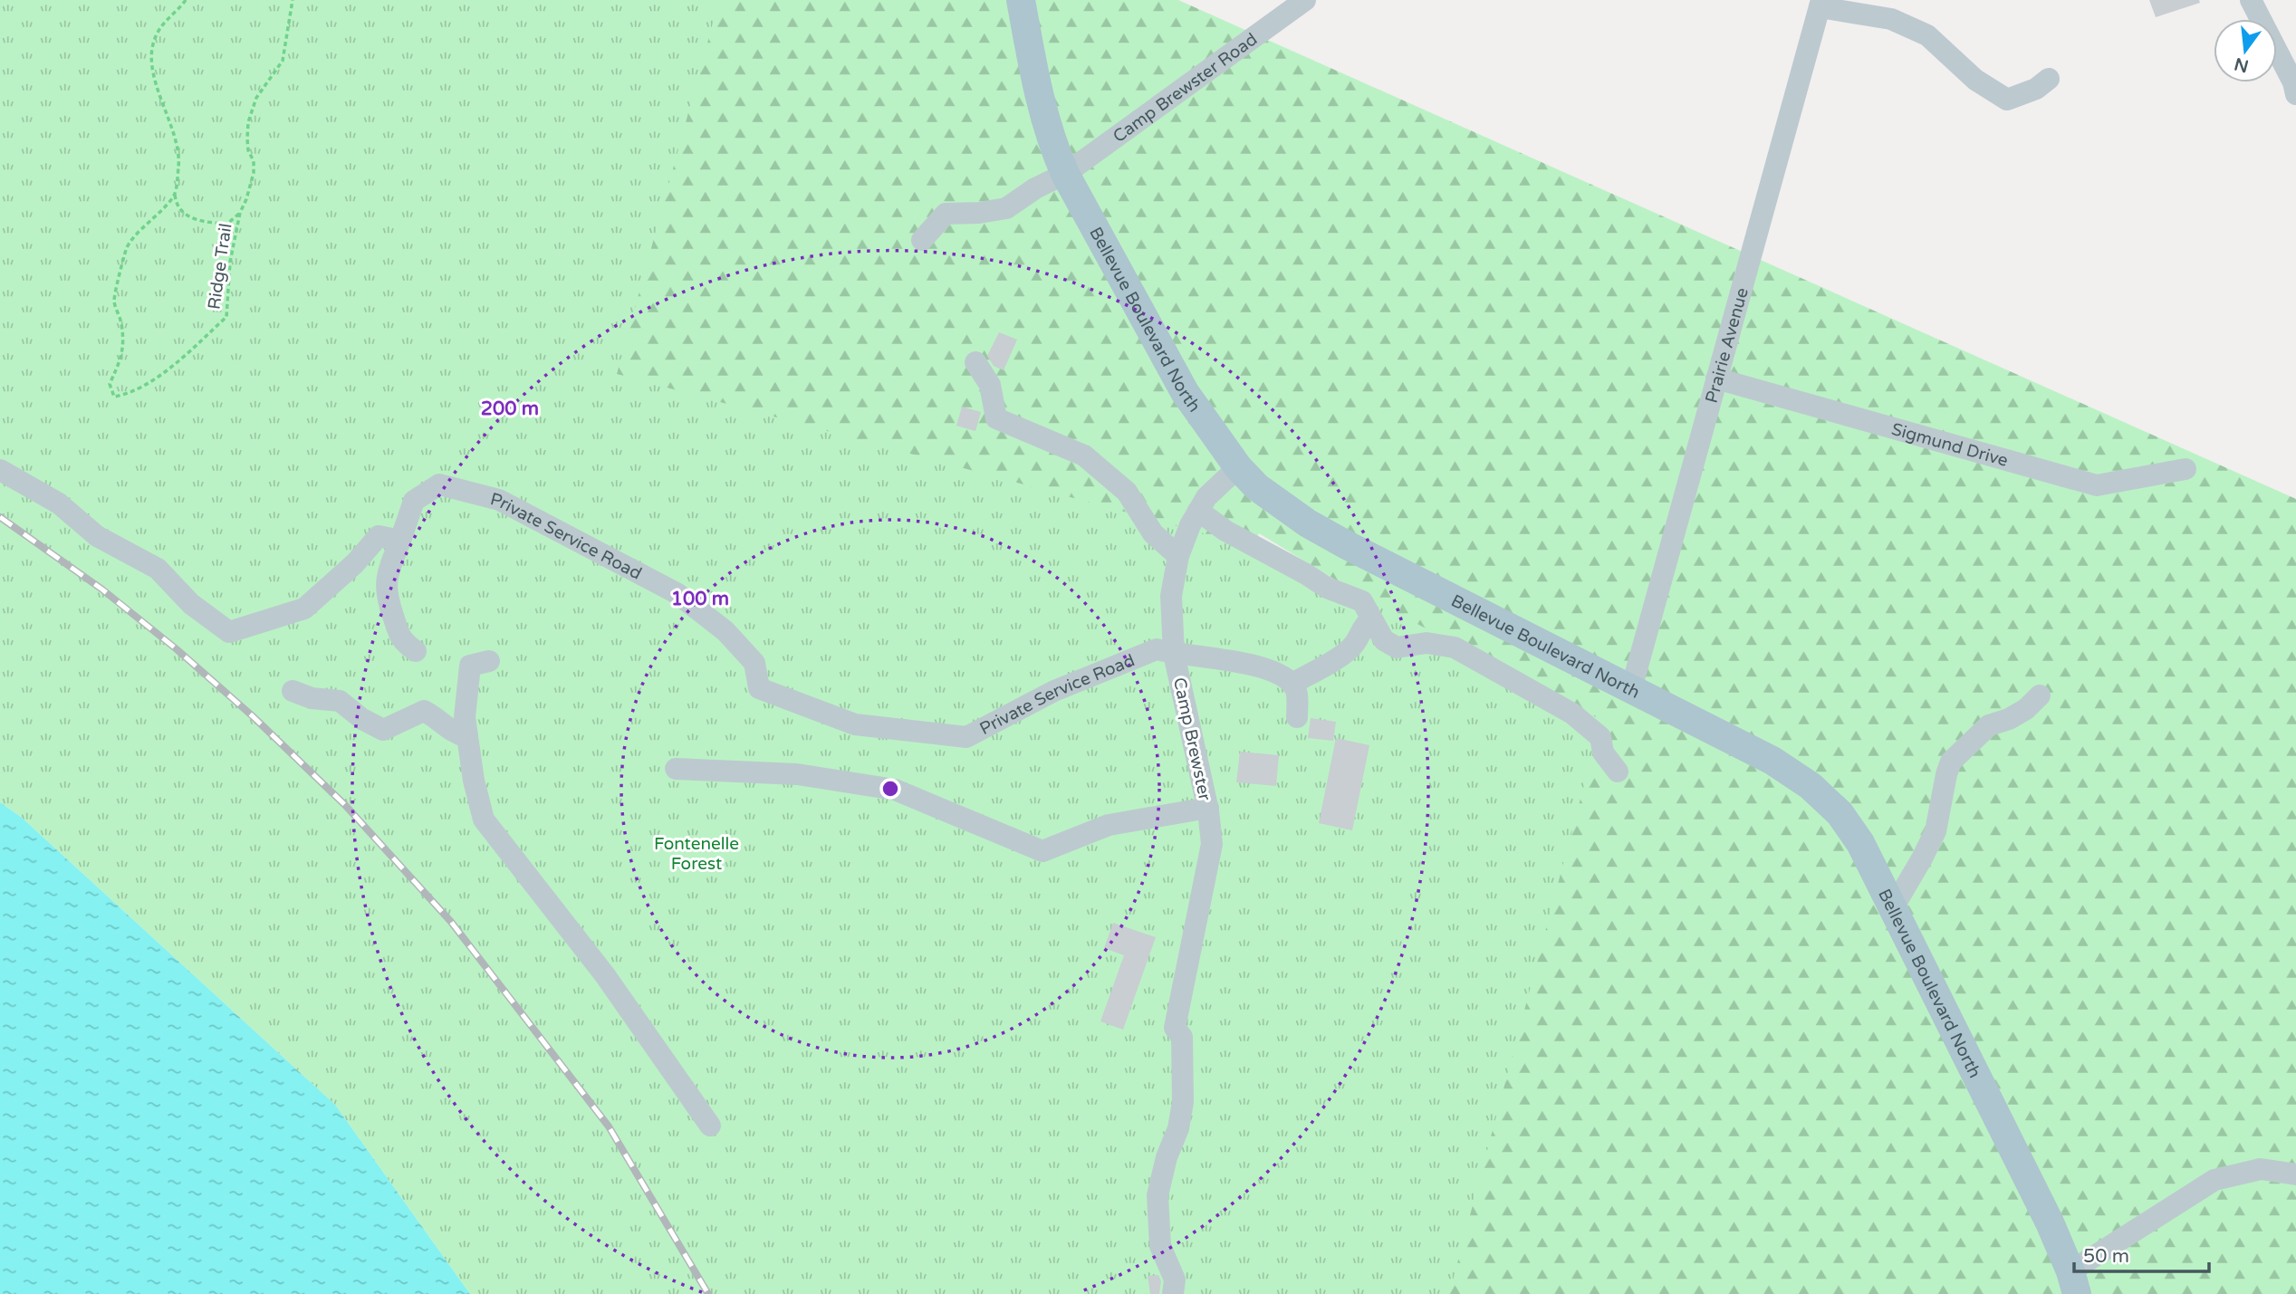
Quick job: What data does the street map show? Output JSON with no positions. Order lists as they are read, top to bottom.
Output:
{
  "streets": {
    "main road": ["Bellevue Boulevard North"],
    "street": [
      "Camp Brewster Road",
      "Prairie Avenue",
      "Sigmund Drive",
      "Private Service Road",
      "Camp Brewster"
    ],
    "path": ["Ridge Trail"]
  },
  "crossings": [
    ["Camp Brewster Road", "Bellevue Boulevard North"],
    ["Bellevue Boulevard North", "Prairie Avenue"],
    ["Bellevue Boulevard North", "Camp Brewster"],
    ["Prairie Avenue", "Sigmund Drive"],
    ["Private Service Road", "Camp Brewster"]
  ],
  "parks": ["Fontenelle Forest"],
  "scale_bar": "50 m",
  "north": "bottom",
  "rings": ["200 m", "100 m"]
}
